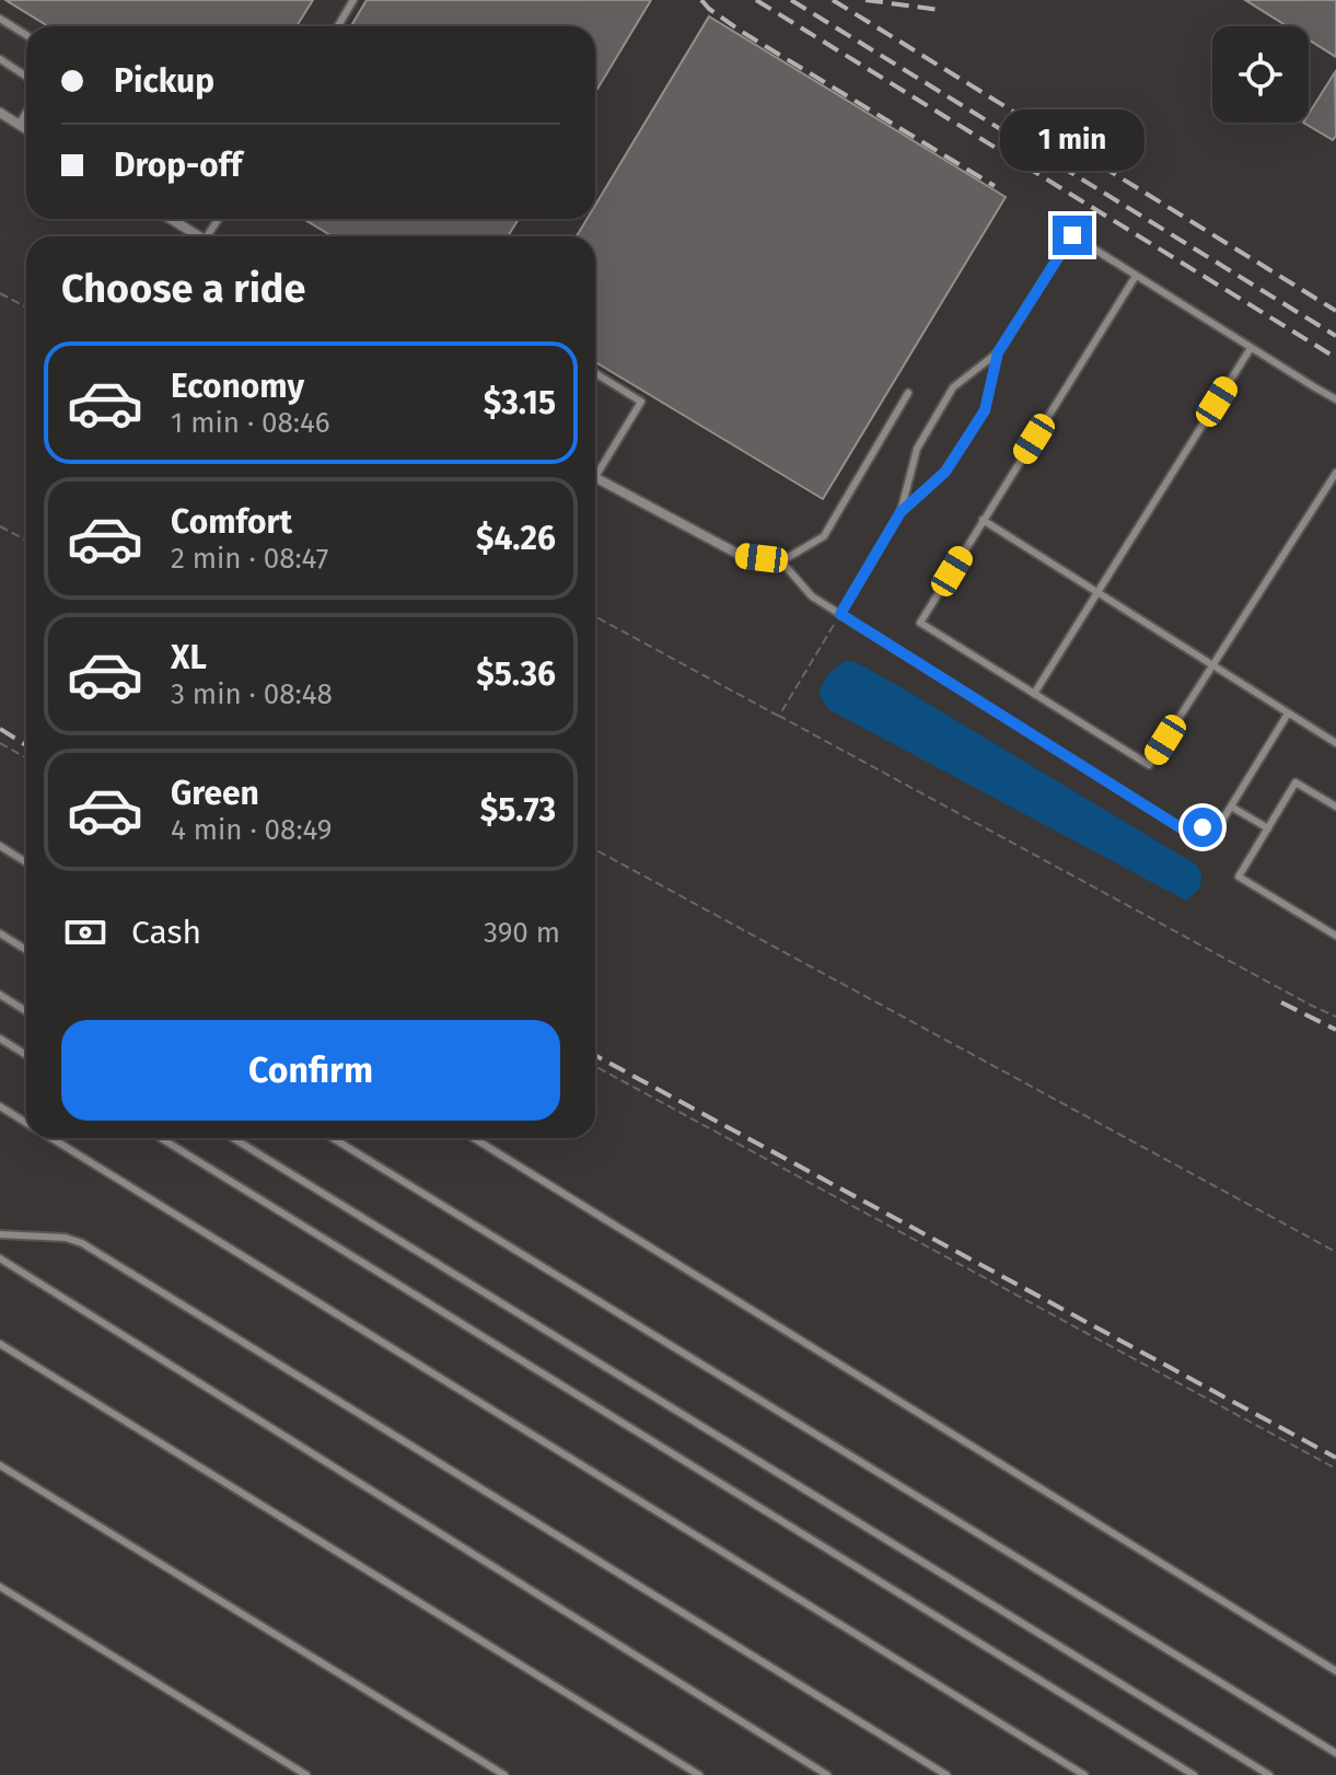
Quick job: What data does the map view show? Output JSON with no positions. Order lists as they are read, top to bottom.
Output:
{
  "page": {
    "banner": ["Pickup", "Drop-off"],
    "bubble": "1 min",
    "heading": "Choose a ride",
    "list": [
      {
        "name": "Economy",
        "note": "1 min · 08:46",
        "value": "$3.15"
      },
      {
        "name": "Comfort",
        "note": "2 min · 08:47",
        "value": "$4.26"
      },
      {
        "name": "XL",
        "note": "3 min · 08:48",
        "value": "$5.36"
      },
      {
        "name": "Green",
        "note": "4 min · 08:49",
        "value": "$5.73"
      }
    ],
    "pay": ["Cash", "390 m"],
    "buttons": "Confirm"
  }
}
